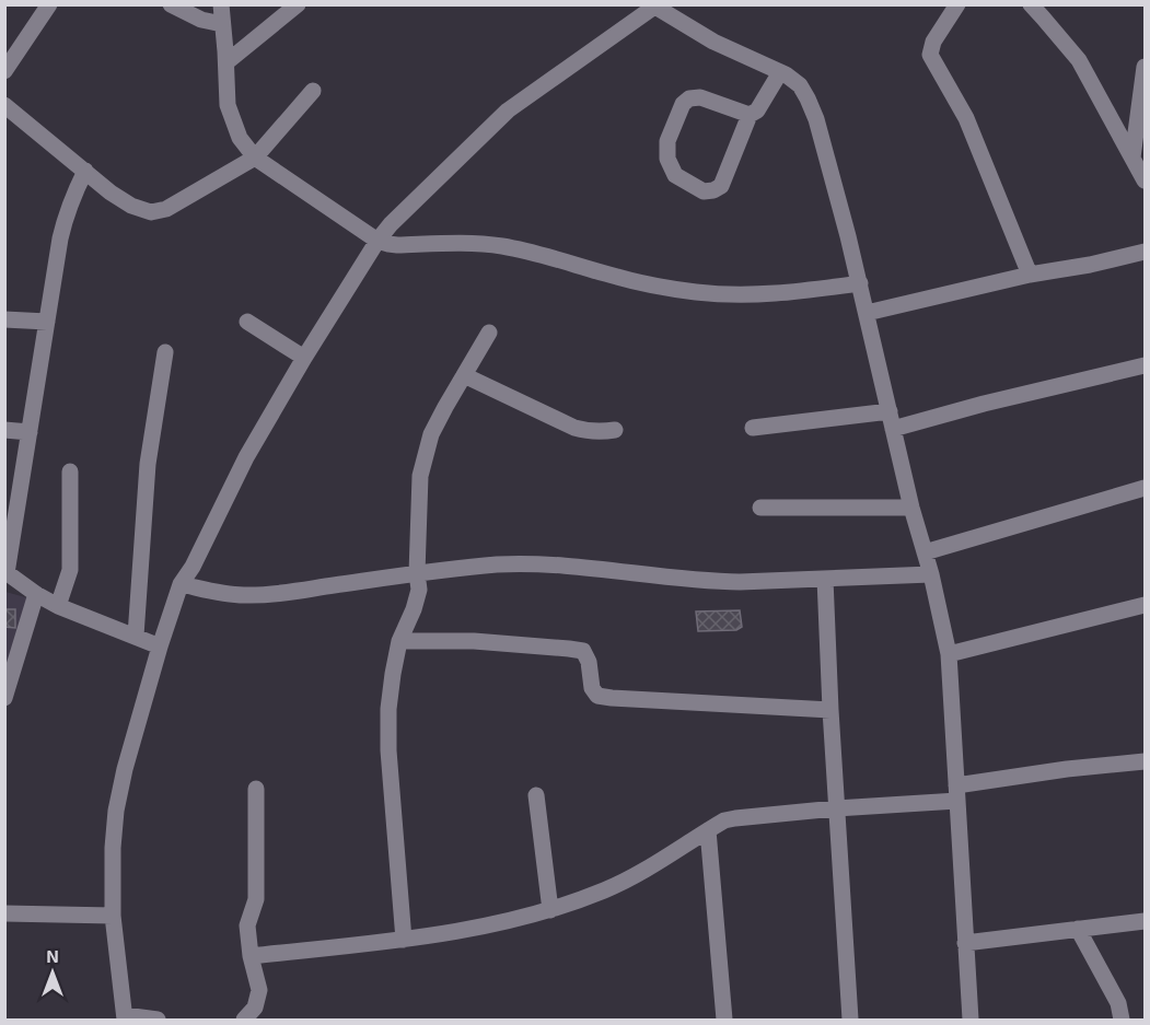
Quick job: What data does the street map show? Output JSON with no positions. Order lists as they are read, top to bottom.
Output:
{
  "north": "top"
}
